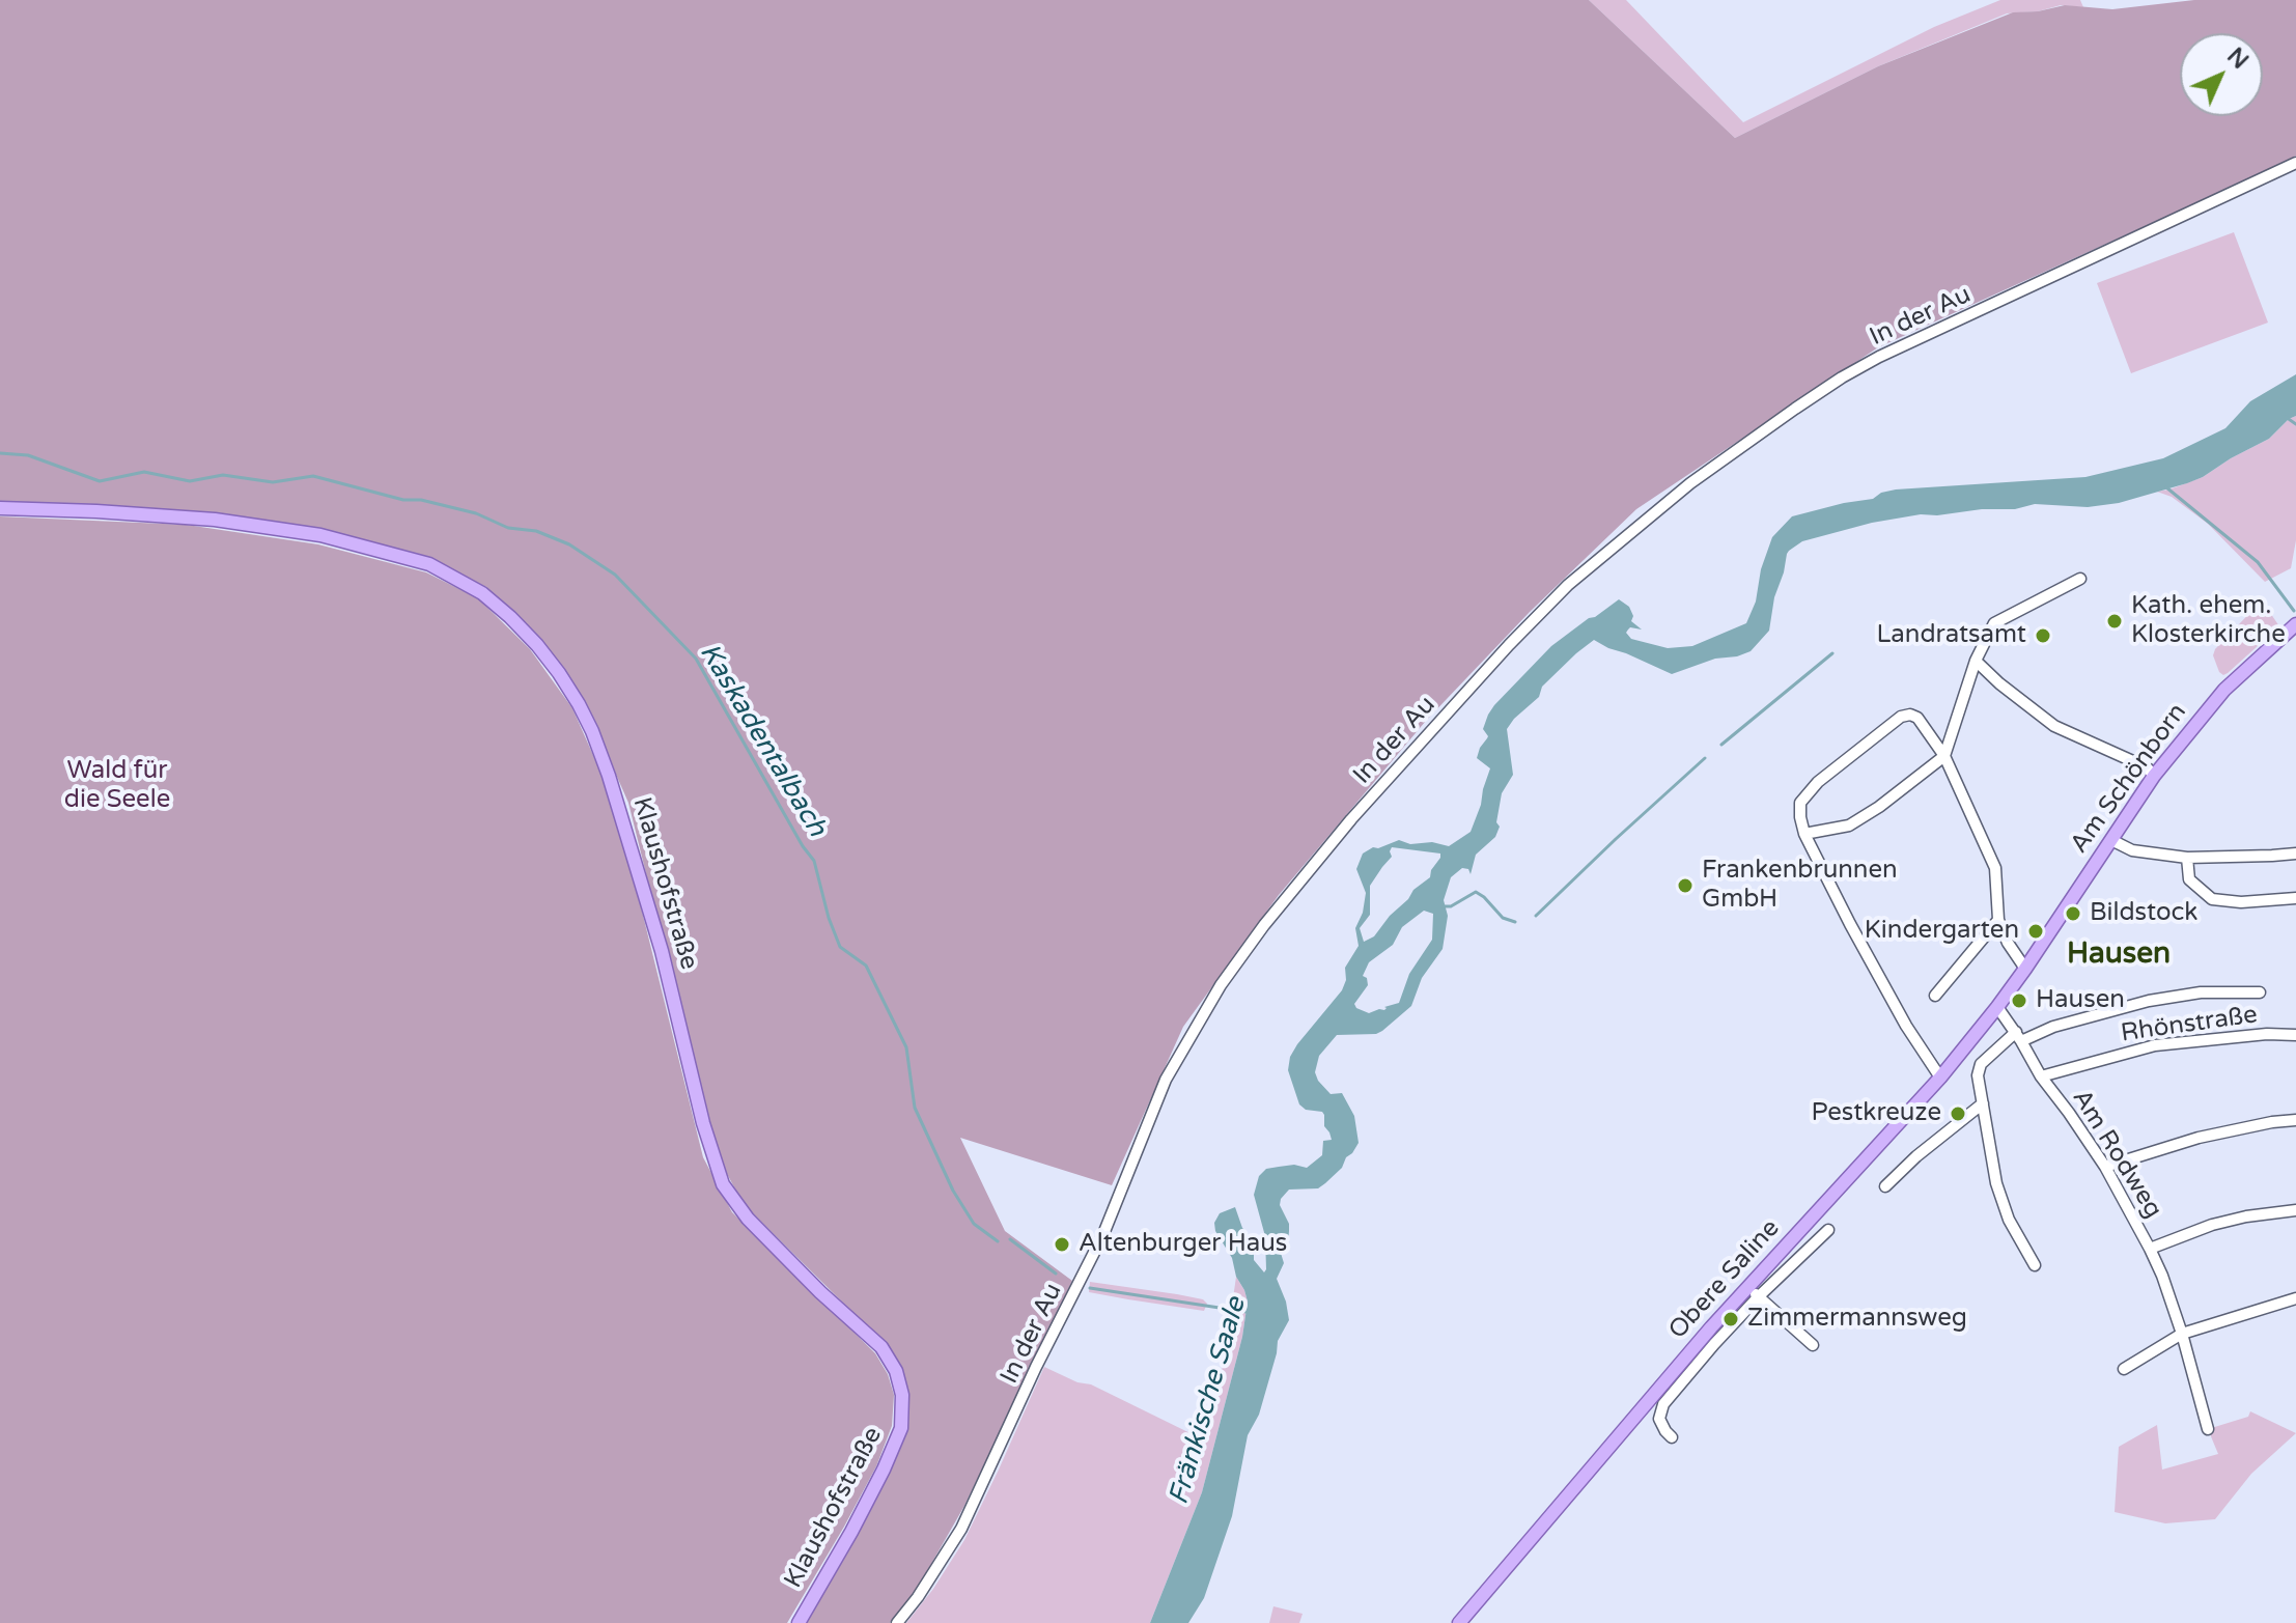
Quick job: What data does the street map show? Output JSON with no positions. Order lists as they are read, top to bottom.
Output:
{
  "streets": {
    "main road": ["Am Schönborn", "Klaushofstraße", "Obere Saline"],
    "street": ["In der Au", "Rhönstraße", "Am Rodweg"]
  },
  "crossings": [
    ["Am Schönborn", "Obere Saline"],
    ["Rhönstraße", "Am Rodweg"],
    ["Am Rodweg", "Obere Saline"]
  ],
  "districts": ["Hausen"],
  "water": ["Kaskadentalbach", "Fränkische Saale"],
  "parks": ["Wald für die Seele"],
  "places": [
    "Kath. ehem. Klosterkirche",
    "Landratsamt",
    "Frankenbrunnen GmbH",
    "Bildstock",
    "Kindergarten",
    "Hausen",
    "Pestkreuze",
    "Altenburger Haus",
    "Zimmermannsweg"
  ],
  "north": "top right"
}
